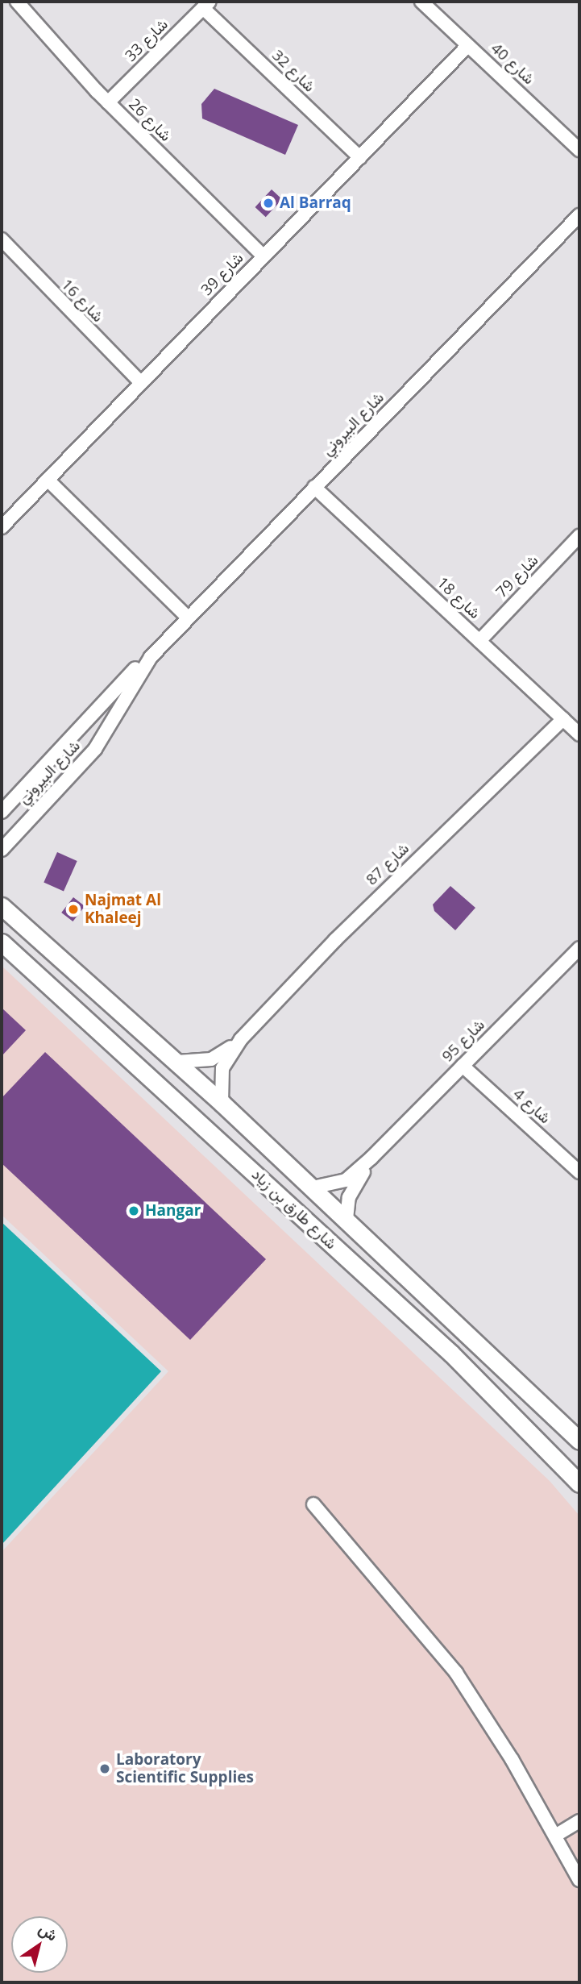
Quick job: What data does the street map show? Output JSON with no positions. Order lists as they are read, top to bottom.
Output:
{
  "streets": {
    "main road": ["شارع طارق بن زياد"],
    "street": [
      "شارع 33",
      "شارع 40",
      "شارع 32",
      "شارع 26",
      "شارع 39",
      "شارع 16",
      "شارع البيروني",
      "شارع 79",
      "شارع 18",
      "شارع 87",
      "شارع 95",
      "شارع 4"
    ]
  },
  "crossings": [
    ["شارع 33", "شارع 32"],
    ["شارع 33", "شارع 26"],
    ["شارع 40", "شارع 39"],
    ["شارع 32", "شارع 39"],
    ["شارع 26", "شارع 39"],
    ["شارع 39", "شارع 16"],
    ["شارع البيروني", "شارع 18"],
    ["شارع 79", "شارع 18"],
    ["شارع 18", "شارع 87"],
    ["شارع 87", "شارع طارق بن زياد"],
    ["شارع 95", "شارع 4"],
    ["شارع 95", "شارع طارق بن زياد"]
  ],
  "places": [
    "Al Barraq",
    "Najmat Al Khaleej",
    "Hangar",
    "Laboratory Scientific Supplies"
  ],
  "north": "top right"
}
